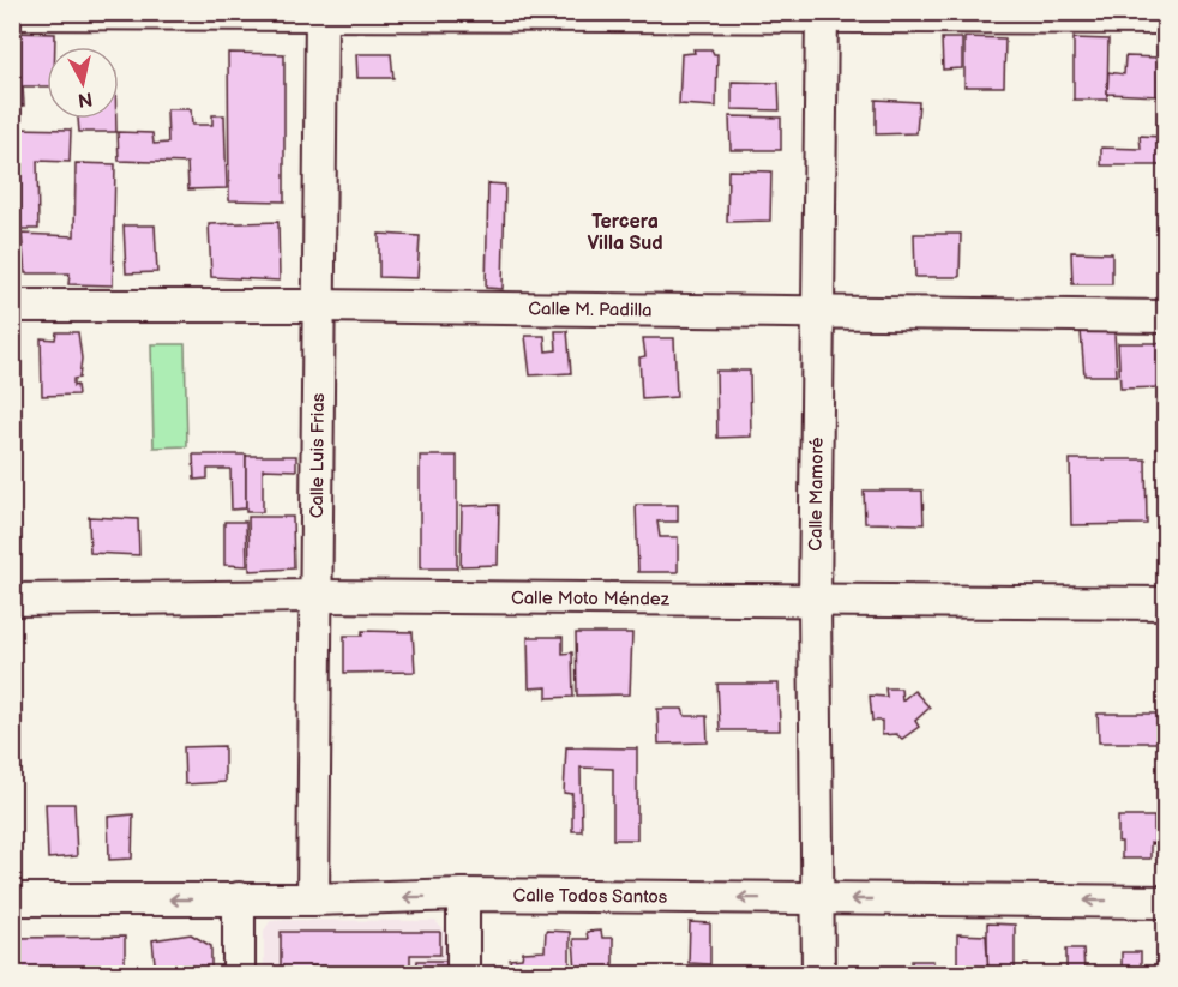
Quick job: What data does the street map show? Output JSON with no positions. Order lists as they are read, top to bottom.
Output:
{
  "streets": {
    "street": [
      "Calle M. Padilla",
      "Calle Luis Frias",
      "Calle Mamoré",
      "Calle Moto Méndez",
      "Calle Todos Santos"
    ]
  },
  "crossings": [
    ["Calle M. Padilla", "Calle Luis Frias"],
    ["Calle M. Padilla", "Calle Mamoré"],
    ["Calle Luis Frias", "Calle Moto Méndez"],
    ["Calle Luis Frias", "Calle Todos Santos"],
    ["Calle Mamoré", "Calle Moto Méndez"],
    ["Calle Mamoré", "Calle Todos Santos"]
  ],
  "one_way": ["Calle Todos Santos"],
  "districts": ["Tercera Villa Sud"],
  "north": "bottom"
}
